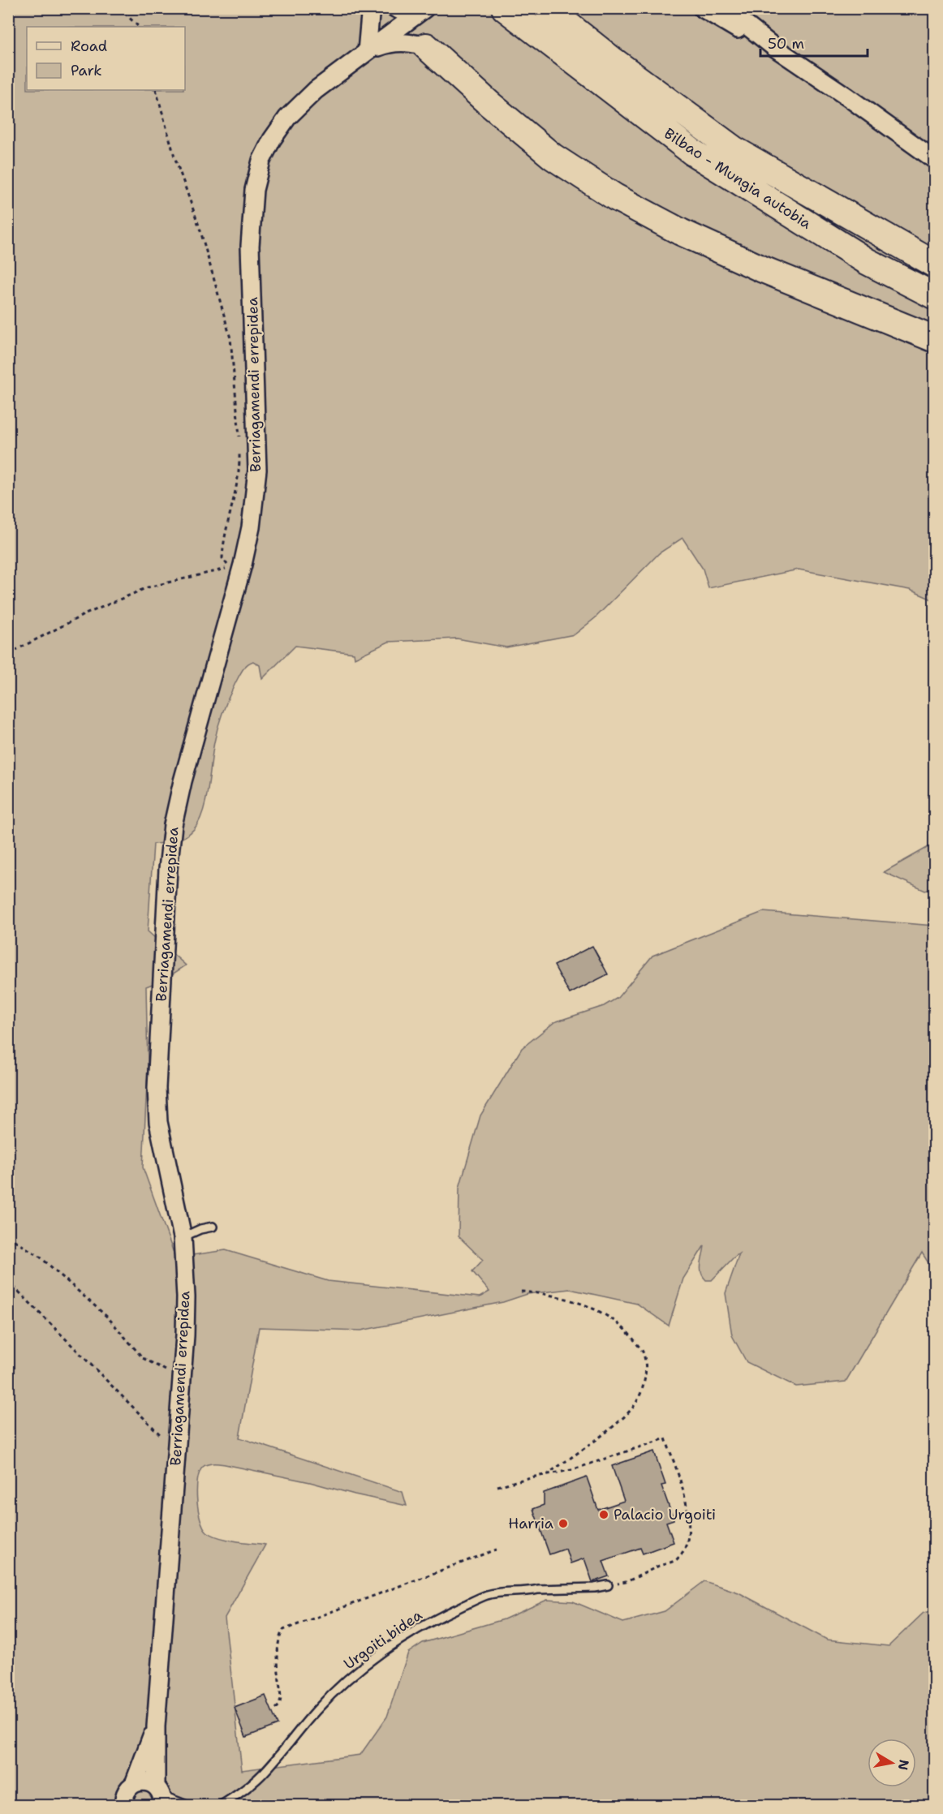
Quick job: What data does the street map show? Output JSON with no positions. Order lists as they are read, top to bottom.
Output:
{
  "streets": {
    "highway": ["Bilbao - Mungia autobia"],
    "street": ["Berriagamendi errepidea"],
    "lane": ["Urgoiti bidea"]
  },
  "places": ["Palacio Urgoiti", "Harria"],
  "legend": ["Road", "Park"],
  "scale_bar": "50 m",
  "north": "right"
}
